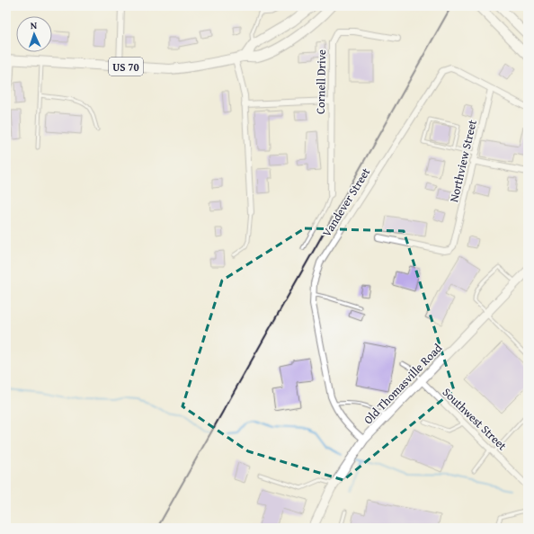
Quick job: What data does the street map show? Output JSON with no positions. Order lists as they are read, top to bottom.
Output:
{
  "streets": {
    "main road": ["US 70"],
    "street": [
      "Cornell Drive",
      "Northview Street",
      "Vandever Street",
      "Old Thomasville Road",
      "Southwest Street"
    ]
  },
  "crossings": [
    ["Northview Street", "Vandever Street"],
    ["Vandever Street", "Old Thomasville Road"],
    ["Old Thomasville Road", "Southwest Street"]
  ],
  "north": "top"
}
